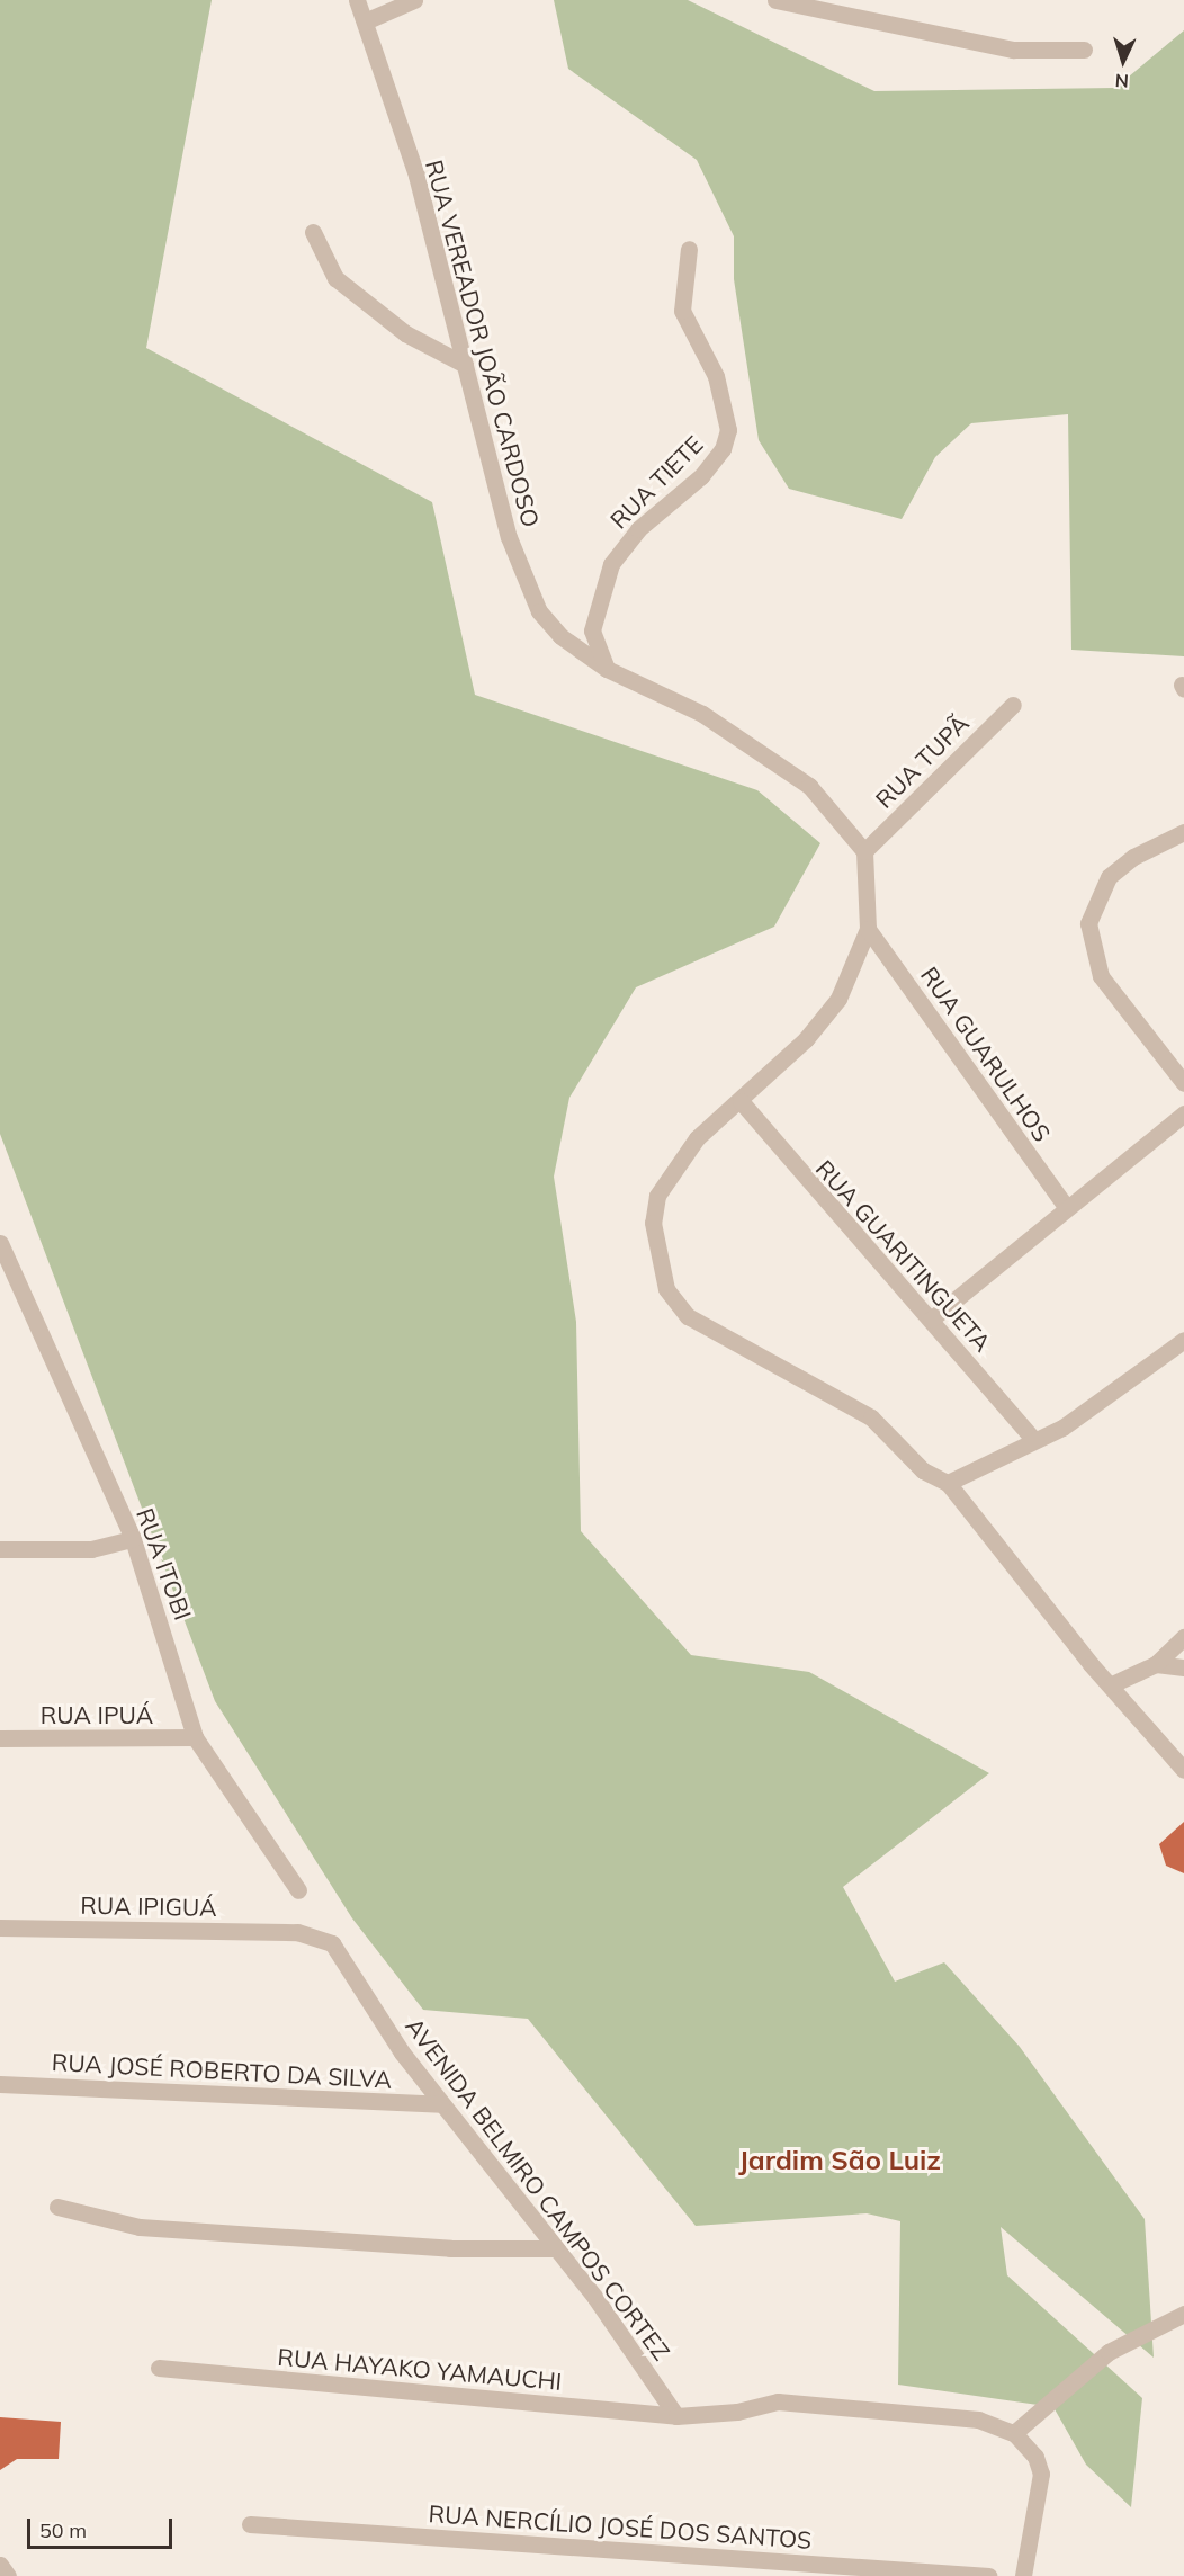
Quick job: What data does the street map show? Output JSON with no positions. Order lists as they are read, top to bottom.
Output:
{
  "streets": {
    "street": [
      "RUA VEREADOR JOÃO CARDOSO",
      "RUA TIETE",
      "RUA TUPÃ",
      "RUA GUARULHOS",
      "RUA GUARITINGUETA",
      "RUA ITOBI",
      "RUA IPUÁ",
      "RUA IPIGUÁ",
      "RUA JOSÉ ROBERTO DA SILVA",
      "AVENIDA BELMIRO CAMPOS CORTEZ",
      "RUA HAYAKO YAMAUCHI",
      "RUA NERCÍLIO JOSÉ DOS SANTOS"
    ]
  },
  "crossings": [
    ["RUA VEREADOR JOÃO CARDOSO", "RUA TIETE"],
    ["RUA VEREADOR JOÃO CARDOSO", "RUA TUPÃ"],
    ["RUA ITOBI", "RUA IPUÁ"],
    ["RUA IPIGUÁ", "AVENIDA BELMIRO CAMPOS CORTEZ"],
    ["RUA JOSÉ ROBERTO DA SILVA", "AVENIDA BELMIRO CAMPOS CORTEZ"],
    ["AVENIDA BELMIRO CAMPOS CORTEZ", "RUA HAYAKO YAMAUCHI"]
  ],
  "districts": ["Jardim São Luiz"],
  "scale_bar": "50 m",
  "north": "bottom"
}
